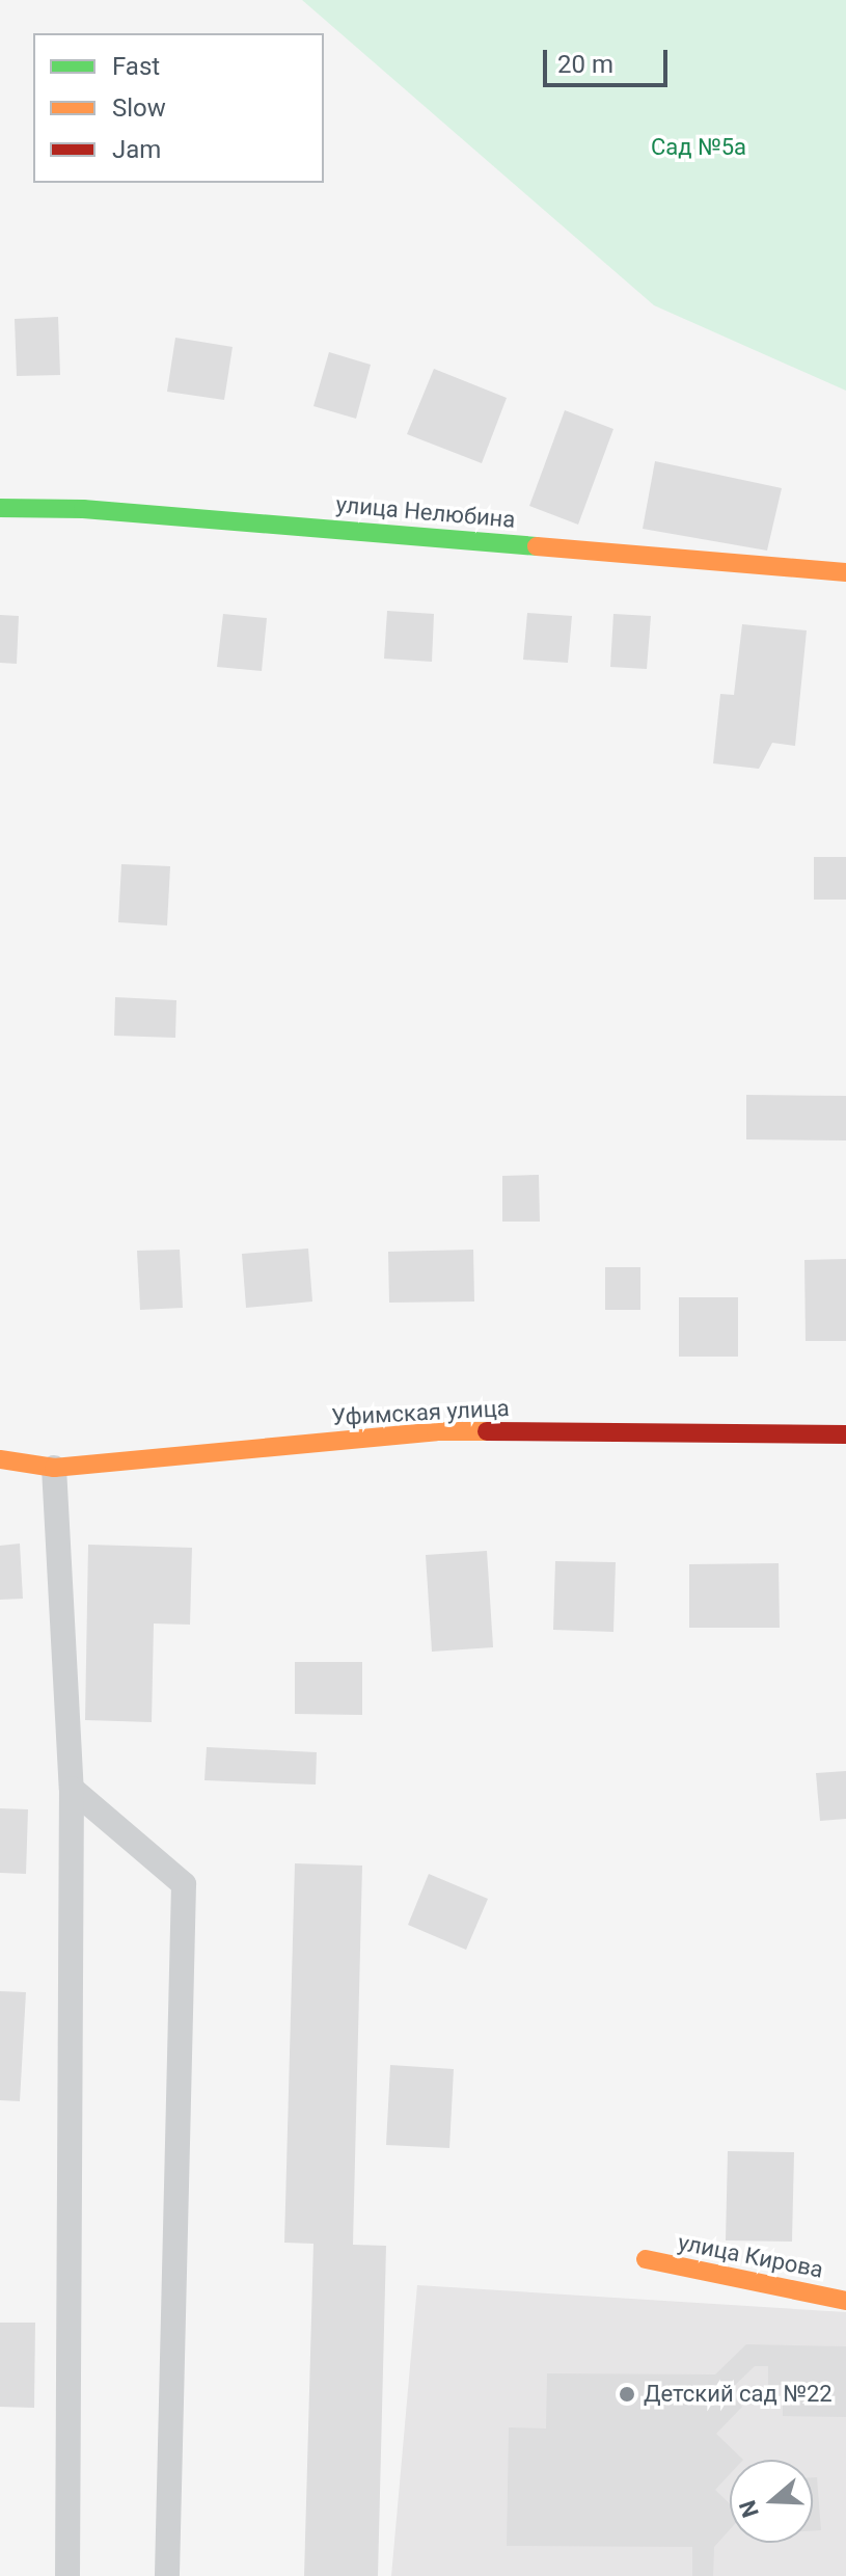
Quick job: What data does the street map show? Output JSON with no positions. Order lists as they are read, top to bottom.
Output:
{
  "streets": {
    "street": ["улица Нелюбина", "Уфимская улица", "улица Кирова"]
  },
  "parks": ["Сад №5а"],
  "places": ["Детский сад №22"],
  "legend": ["Fast", "Slow", "Jam"],
  "scale_bar": "20 m",
  "north": "left"
}
